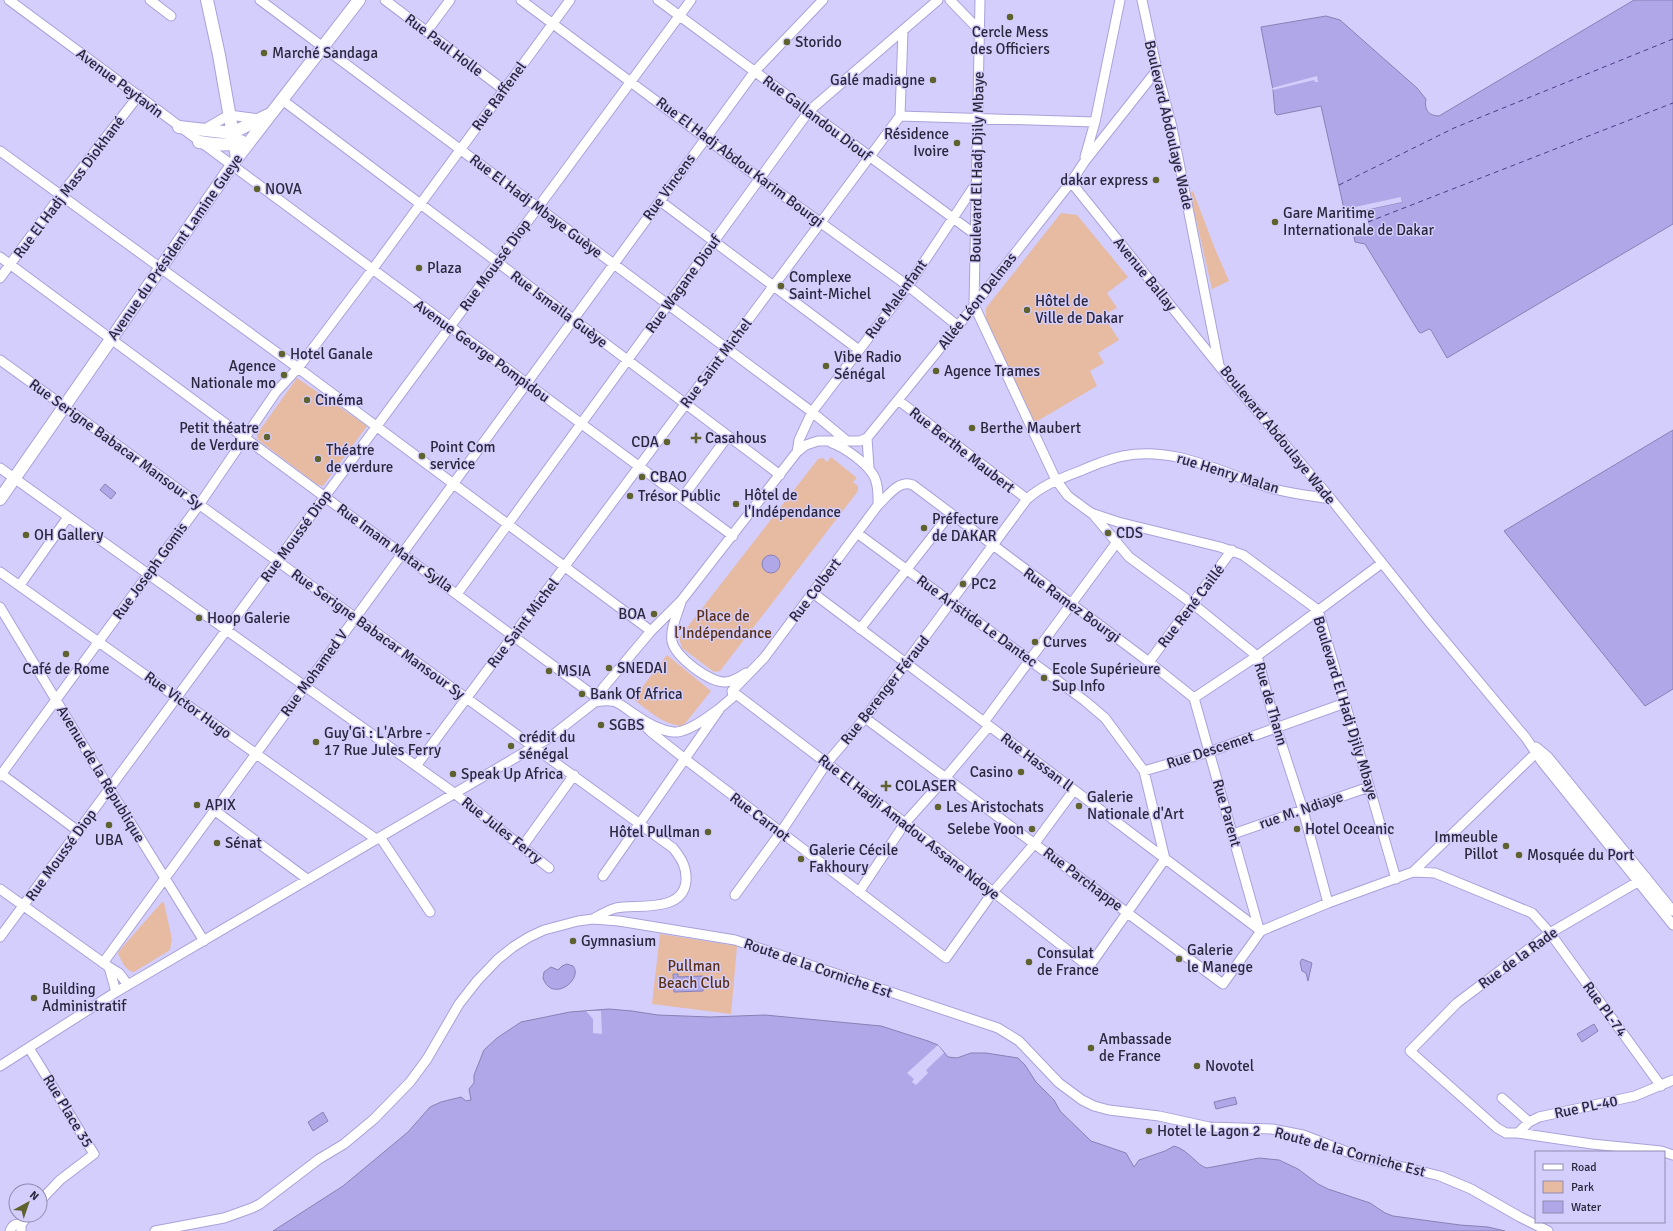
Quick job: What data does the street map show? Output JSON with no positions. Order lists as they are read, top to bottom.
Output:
{
  "streets": {
    "main road": ["Avenue du Président Lamine Gueye"],
    "street": [
      "Rue Paul Holle",
      "Avenue Peytavin",
      "Rue Raffenel",
      "Rue Gallandou Diouf",
      "Boulevard Abdoulaye Wade",
      "Rue El Hadj Abdou Karim Bourgi",
      "Boulevard El Hadj Djily Mbaye",
      "Rue El Hadj Mass Diokhané",
      "Rue Vincens",
      "Rue El Hadj Mbaye Guèye",
      "Rue Moussé Diop",
      "Avenue Ballay",
      "Rue Wagane Diouf",
      "Rue Malenfant",
      "Allée Léon Delmas",
      "Rue Ismaila Guèye",
      "Avenue George Pompidou",
      "Rue Saint Michel",
      "Rue Serigne Babacar Mansour Sy",
      "Rue Berthe Maubert",
      "rue Henry Malan",
      "Rue Imam Matar Sylla",
      "Rue Joseph Gomis",
      "Rue Colbert",
      "Rue Ramez Bourgi",
      "Rue René Caillé",
      "Rue Aristide Le Dantec",
      "Rue Mohamed V",
      "Rue Berenger Féraud",
      "Rue de Thann",
      "Rue Victor Hugo",
      "Rue Descemet",
      "Rue Hassan ll",
      "Avenue de la République",
      "rue M. Ndiaye",
      "Rue Parent",
      "Rue Carnot",
      "Rue El Hadji Amadou Assane Ndoye",
      "Rue Jules Ferry",
      "Rue Parchappe",
      "Rue de la Rade",
      "Route de la Corniche Est",
      "Rue PL-74",
      "Rue PL-40",
      "Rue Place 35"
    ]
  },
  "crossings": [
    ["Rue Paul Holle", "Rue Raffenel"],
    ["Avenue Peytavin", "Rue El Hadj Mass Diokhané"],
    ["Avenue Peytavin", "Avenue du Président Lamine Gueye"],
    ["Avenue Peytavin", "Avenue George Pompidou"],
    ["Rue Raffenel", "Rue El Hadj Abdou Karim Bourgi"],
    ["Rue Raffenel", "Rue El Hadj Mbaye Guèye"],
    ["Rue Raffenel", "Rue Ismaila Guèye"],
    ["Rue Raffenel", "Avenue George Pompidou"],
    ["Rue Raffenel", "Rue Joseph Gomis"],
    ["Rue Gallandou Diouf", "Boulevard El Hadj Djily Mbaye"],
    ["Rue Gallandou Diouf", "Rue Vincens"],
    ["Rue Gallandou Diouf", "Rue Moussé Diop"],
    ["Rue Gallandou Diouf", "Rue Wagane Diouf"],
    ["Rue Gallandou Diouf", "Rue Malenfant"],
    ["Rue Gallandou Diouf", "Rue Saint Michel"],
    ["Boulevard Abdoulaye Wade", "Avenue Ballay"],
    ["Boulevard Abdoulaye Wade", "rue Henry Malan"],
    ["Boulevard Abdoulaye Wade", "Rue de la Rade"],
    ["Rue El Hadj Abdou Karim Bourgi", "Rue Vincens"],
    ["Rue El Hadj Abdou Karim Bourgi", "Rue Moussé Diop"],
    ["Rue El Hadj Abdou Karim Bourgi", "Rue Wagane Diouf"],
    ["Rue El Hadj Abdou Karim Bourgi", "Rue Malenfant"],
    ["Rue El Hadj Abdou Karim Bourgi", "Allée Léon Delmas"],
    ["Rue El Hadj Abdou Karim Bourgi", "Rue Saint Michel"],
    ["Boulevard El Hadj Djily Mbaye", "Rue Malenfant"],
    ["Boulevard El Hadj Djily Mbaye", "Allée Léon Delmas"],
    ["Boulevard El Hadj Djily Mbaye", "rue Henry Malan"],
    ["Boulevard El Hadj Djily Mbaye", "Rue René Caillé"],
    ["Boulevard El Hadj Djily Mbaye", "Rue de Thann"],
    ["Boulevard El Hadj Djily Mbaye", "Rue Descemet"],
    ["Boulevard El Hadj Djily Mbaye", "rue M. Ndiaye"],
    ["Rue El Hadj Mass Diokhané", "Rue Imam Matar Sylla"],
    ["Rue Vincens", "Rue El Hadj Mbaye Guèye"],
    ["Rue Vincens", "Rue Ismaila Guèye"],
    ["Rue Vincens", "Avenue George Pompidou"],
    ["Rue Vincens", "Rue Mohamed V"],
    ["Rue El Hadj Mbaye Guèye", "Avenue du Président Lamine Gueye"],
    ["Rue El Hadj Mbaye Guèye", "Rue Moussé Diop"],
    ["Rue El Hadj Mbaye Guèye", "Rue Wagane Diouf"],
    ["Rue El Hadj Mbaye Guèye", "Rue Malenfant"],
    ["Rue El Hadj Mbaye Guèye", "Rue Saint Michel"],
    ["Avenue du Président Lamine Gueye", "Rue Ismaila Guèye"],
    ["Avenue du Président Lamine Gueye", "Avenue George Pompidou"],
    ["Avenue du Président Lamine Gueye", "Rue Serigne Babacar Mansour Sy"],
    ["Avenue du Président Lamine Gueye", "Rue Imam Matar Sylla"],
    ["Avenue du Président Lamine Gueye", "Rue Jules Ferry"],
    ["Rue Moussé Diop", "Rue Ismaila Guèye"],
    ["Rue Moussé Diop", "Avenue George Pompidou"],
    ["Rue Moussé Diop", "Rue Serigne Babacar Mansour Sy"],
    ["Rue Moussé Diop", "Rue Imam Matar Sylla"],
    ["Rue Moussé Diop", "Rue Victor Hugo"],
    ["Rue Moussé Diop", "Avenue de la République"],
    ["Rue Moussé Diop", "Rue Jules Ferry"],
    ["Avenue Ballay", "Allée Léon Delmas"],
    ["Rue Wagane Diouf", "Rue Ismaila Guèye"],
    ["Rue Wagane Diouf", "Avenue George Pompidou"],
    ["Rue Wagane Diouf", "Rue Imam Matar Sylla"],
    ["Allée Léon Delmas", "Rue Berthe Maubert"],
    ["Rue Ismaila Guèye", "Rue Saint Michel"],
    ["Avenue George Pompidou", "Rue Saint Michel"],
    ["Avenue George Pompidou", "Rue Joseph Gomis"],
    ["Avenue George Pompidou", "Rue Mohamed V"],
    ["Rue Saint Michel", "Rue Serigne Babacar Mansour Sy"],
    ["Rue Saint Michel", "Rue Imam Matar Sylla"],
    ["Rue Saint Michel", "Rue Jules Ferry"],
    ["Rue Serigne Babacar Mansour Sy", "Rue Joseph Gomis"],
    ["Rue Serigne Babacar Mansour Sy", "Rue Mohamed V"],
    ["Rue Serigne Babacar Mansour Sy", "Route de la Corniche Est"],
    ["Rue Berthe Maubert", "Rue Berenger Féraud"],
    ["rue Henry Malan", "Rue Berenger Féraud"],
    ["Rue Imam Matar Sylla", "Rue Joseph Gomis"],
    ["Rue Imam Matar Sylla", "Rue Mohamed V"],
    ["Rue Joseph Gomis", "Rue Victor Hugo"],
    ["Rue Joseph Gomis", "Avenue de la République"],
    ["Rue Joseph Gomis", "Rue Jules Ferry"],
    ["Rue Colbert", "Rue Ramez Bourgi"],
    ["Rue Colbert", "Rue Aristide Le Dantec"],
    ["Rue Colbert", "Rue Hassan ll"],
    ["Rue Colbert", "Rue El Hadji Amadou Assane Ndoye"],
    ["Rue Ramez Bourgi", "Rue René Caillé"],
    ["Rue Ramez Bourgi", "Rue Berenger Féraud"],
    ["Rue Ramez Bourgi", "Rue Parent"],
    ["Rue René Caillé", "Rue de Thann"],
    ["Rue Aristide Le Dantec", "Rue Berenger Féraud"],
    ["Rue Aristide Le Dantec", "Rue Descemet"],
    ["Rue Aristide Le Dantec", "Rue Hassan ll"],
    ["Rue Mohamed V", "Rue Victor Hugo"],
    ["Rue Mohamed V", "Avenue de la République"],
    ["Rue Mohamed V", "Rue Jules Ferry"],
    ["Rue Berenger Féraud", "Rue Hassan ll"],
    ["Rue Berenger Féraud", "Rue Carnot"],
    ["Rue Berenger Féraud", "Rue El Hadji Amadou Assane Ndoye"],
    ["Rue Berenger Féraud", "Rue Parchappe"],
    ["Rue de Thann", "Rue Descemet"],
    ["Rue de Thann", "rue M. Ndiaye"],
    ["Rue Descemet", "Rue Parent"],
    ["Rue Hassan ll", "Rue Parent"],
    ["Rue Hassan ll", "Rue Parchappe"],
    ["rue M. Ndiaye", "Rue Parent"],
    ["Rue Parent", "Rue Parchappe"],
    ["Rue Carnot", "Rue El Hadji Amadou Assane Ndoye"],
    ["Rue El Hadji Amadou Assane Ndoye", "Rue Parchappe"],
    ["Rue de la Rade", "Rue PL-74"],
    ["Rue de la Rade", "Rue PL-40"],
    ["Rue PL-74", "Rue PL-40"]
  ],
  "parks": ["Place de l’Indépendance", "Pullman Beach Club"],
  "places": {
    "other": [
      "Cercle Mess des Officiers",
      "Storido",
      "Marché Sandaga",
      "Galé madiagne",
      "Résidence Ivoire",
      "dakar express",
      "NOVA",
      "Gare Maritime Internationale de Dakar",
      "Plaza",
      "Complexe Saint-Michel",
      "Hôtel de Ville de Dakar",
      "Hotel Ganale",
      "Vibe Radio Sénégal",
      "Agence Trames",
      "Agence Nationale mo",
      "Cinéma",
      "Berthe Maubert",
      "Petit théatre de Verdure",
      "CDA",
      "Point Com service",
      "Théatre de verdure",
      "CBAO",
      "Trésor Public",
      "Hôtel de l'Indépendance",
      "Préfecture de DAKAR",
      "CDS",
      "OH Gallery",
      "PC2",
      "BOA",
      "Hoop Galerie",
      "Curves",
      "Café de Rome",
      "SNEDAI",
      "MSIA",
      "Ecole Supérieure Sup Info",
      "Bank Of Africa",
      "SGBS",
      "Guy'Gi : L'Arbre - 17 Rue Jules Ferry",
      "crédit du sénégal",
      "Casino",
      "Speak Up Africa",
      "APIX",
      "Galerie Nationale d'Art",
      "Les Aristochats",
      "UBA",
      "Selebe Yoon",
      "Hotel Oceanic",
      "Hôtel Pullman",
      "Sénat",
      "Immeuble Pillot",
      "Mosquée du Port",
      "Galerie Cécile Fakhoury",
      "Gymnasium",
      "Galerie le Manege",
      "Consulat de France",
      "Building Administratif",
      "Ambassade de France",
      "Novotel",
      "Hotel le Lagon 2"
    ],
    "health": ["Casahous", "COLASER"]
  },
  "legend": ["Road", "Park", "Water"],
  "north": "top right"
}
